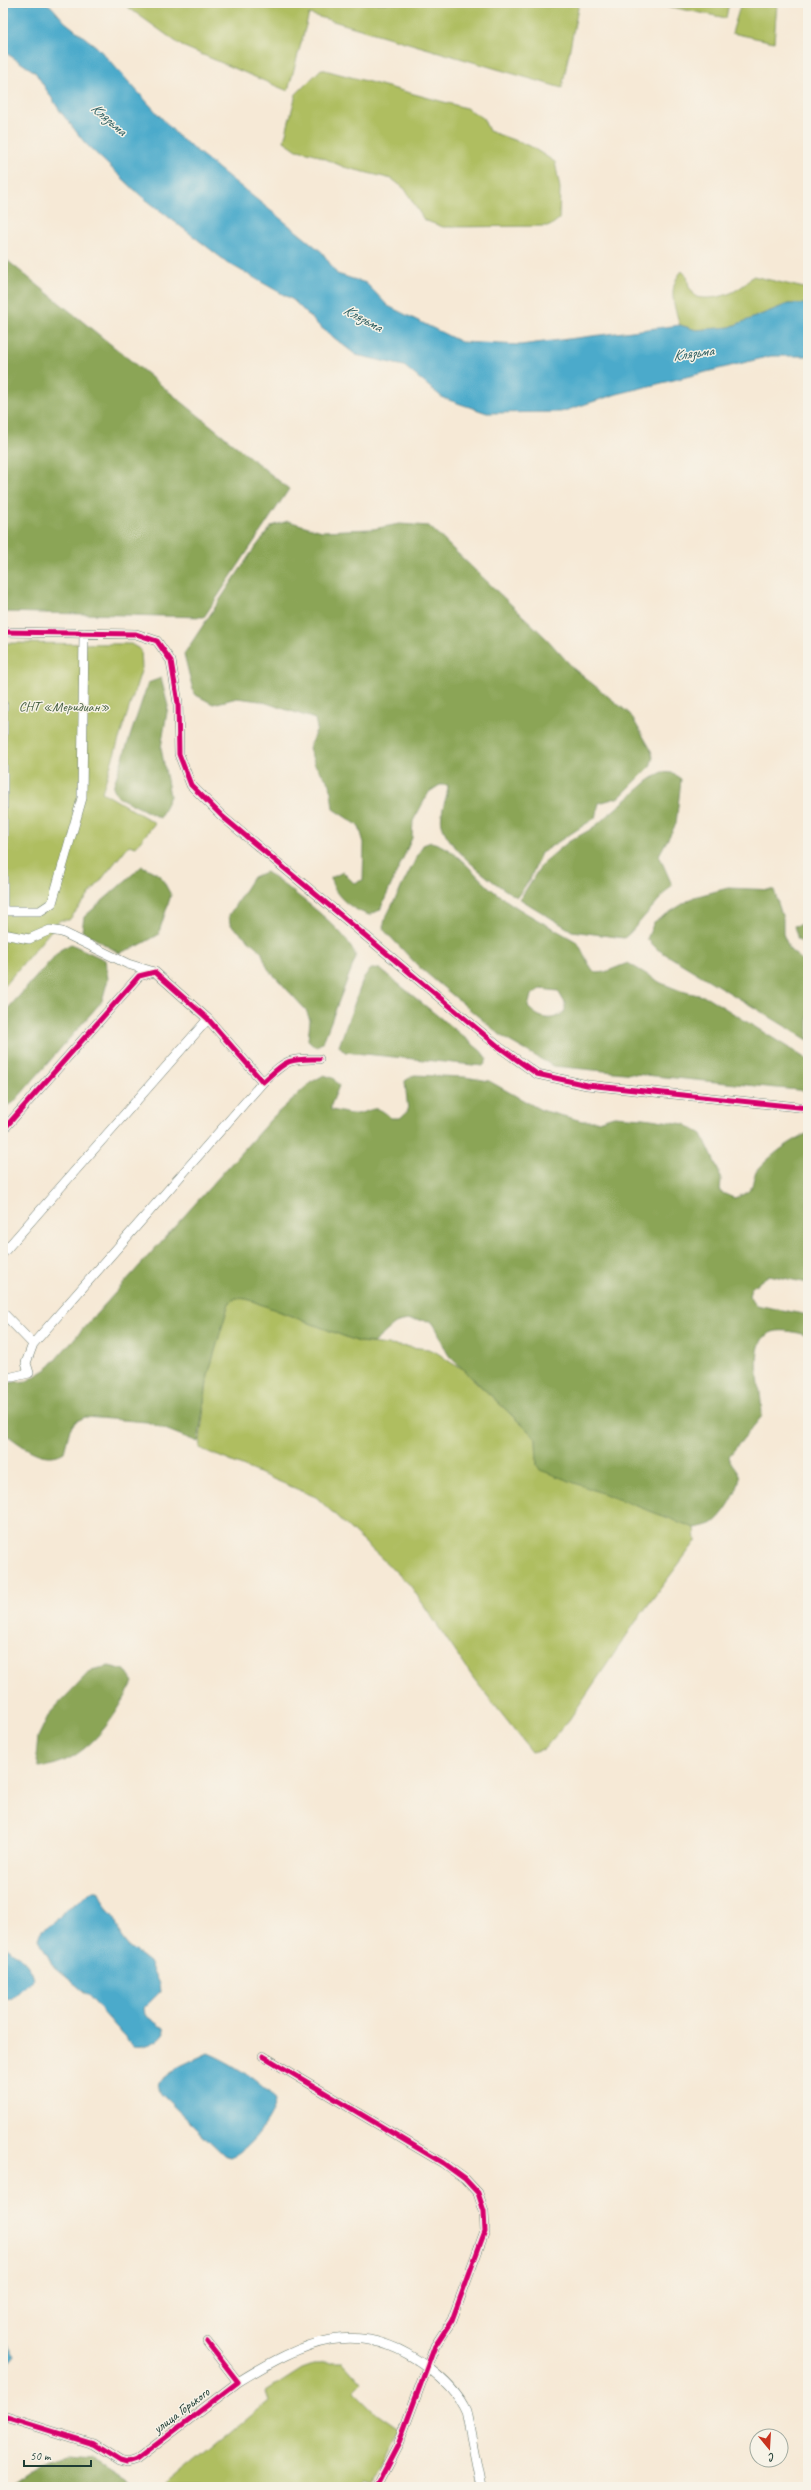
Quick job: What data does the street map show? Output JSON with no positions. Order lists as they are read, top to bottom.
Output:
{
  "streets": {
    "street": ["улица Горького"]
  },
  "water": ["Клязьма"],
  "parks": ["СНТ «Меридиан»"],
  "scale_bar": "50 m",
  "north": "bottom"
}
